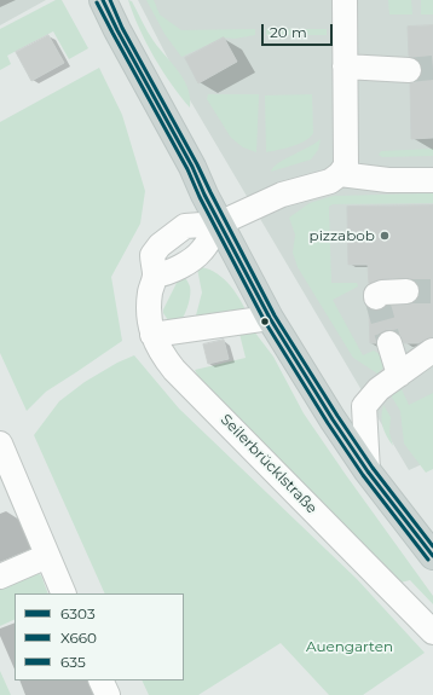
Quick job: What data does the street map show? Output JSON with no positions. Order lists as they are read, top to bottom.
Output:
{
  "streets": {
    "street": ["Seilerbrücklstraße"]
  },
  "parks": ["Auengarten"],
  "places": ["pizzabob"],
  "lines": ["transit line 6303", "transit line 635", "transit line X660"],
  "legend": ["6303", "X660", "635"],
  "scale_bar": "20 m"
}
